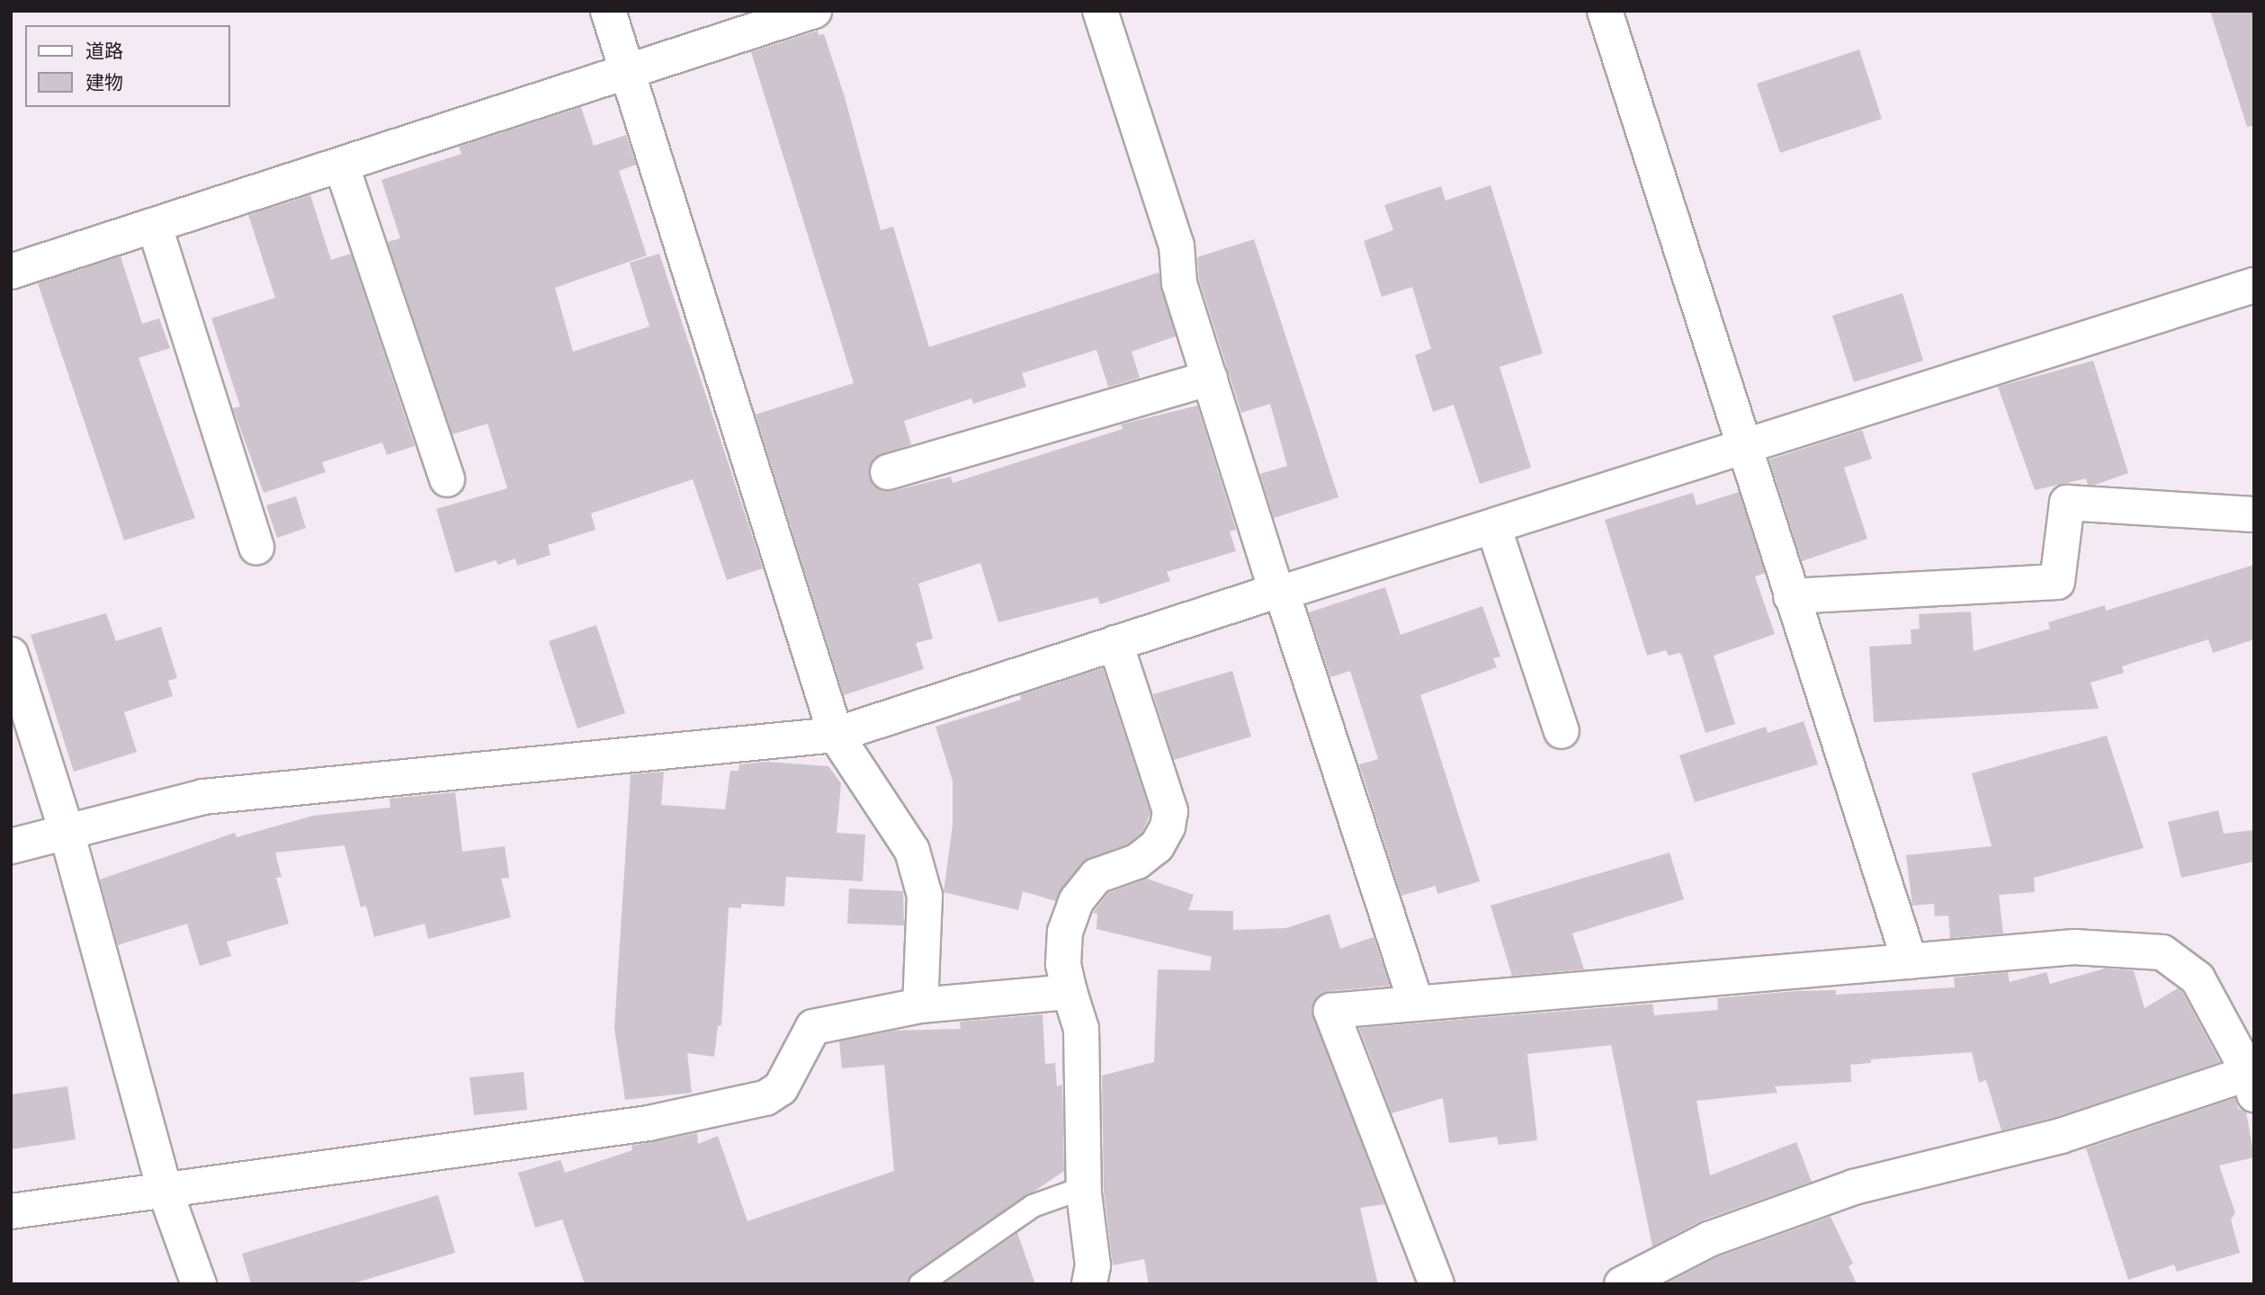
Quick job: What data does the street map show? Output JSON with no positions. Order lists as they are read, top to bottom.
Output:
{
  "legend": ["道路", "建物"]
}
